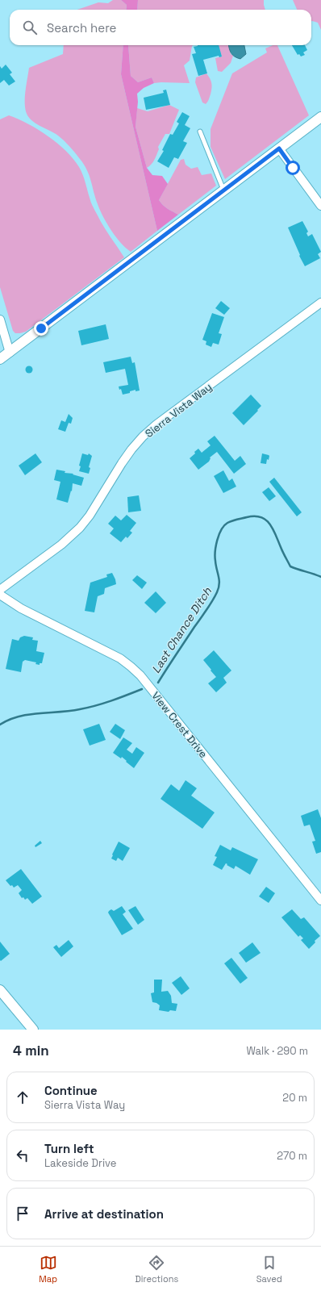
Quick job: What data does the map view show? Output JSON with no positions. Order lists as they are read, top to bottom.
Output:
{
  "streets": {
    "street": ["Sierra Vista Way", "View Crest Drive"]
  },
  "water": ["Last Chance Ditch"],
  "page": {
    "search": "Search here",
    "heading": ["4 min", "Walk · 290 m"],
    "list": [
      ["Continue", "Sierra Vista Way", "20 m"],
      ["Turn left", "Lakeside Drive", "270 m"],
      "Arrive at destination"
    ],
    "nav": ["Map", "Directions", "Saved"]
  }
}
